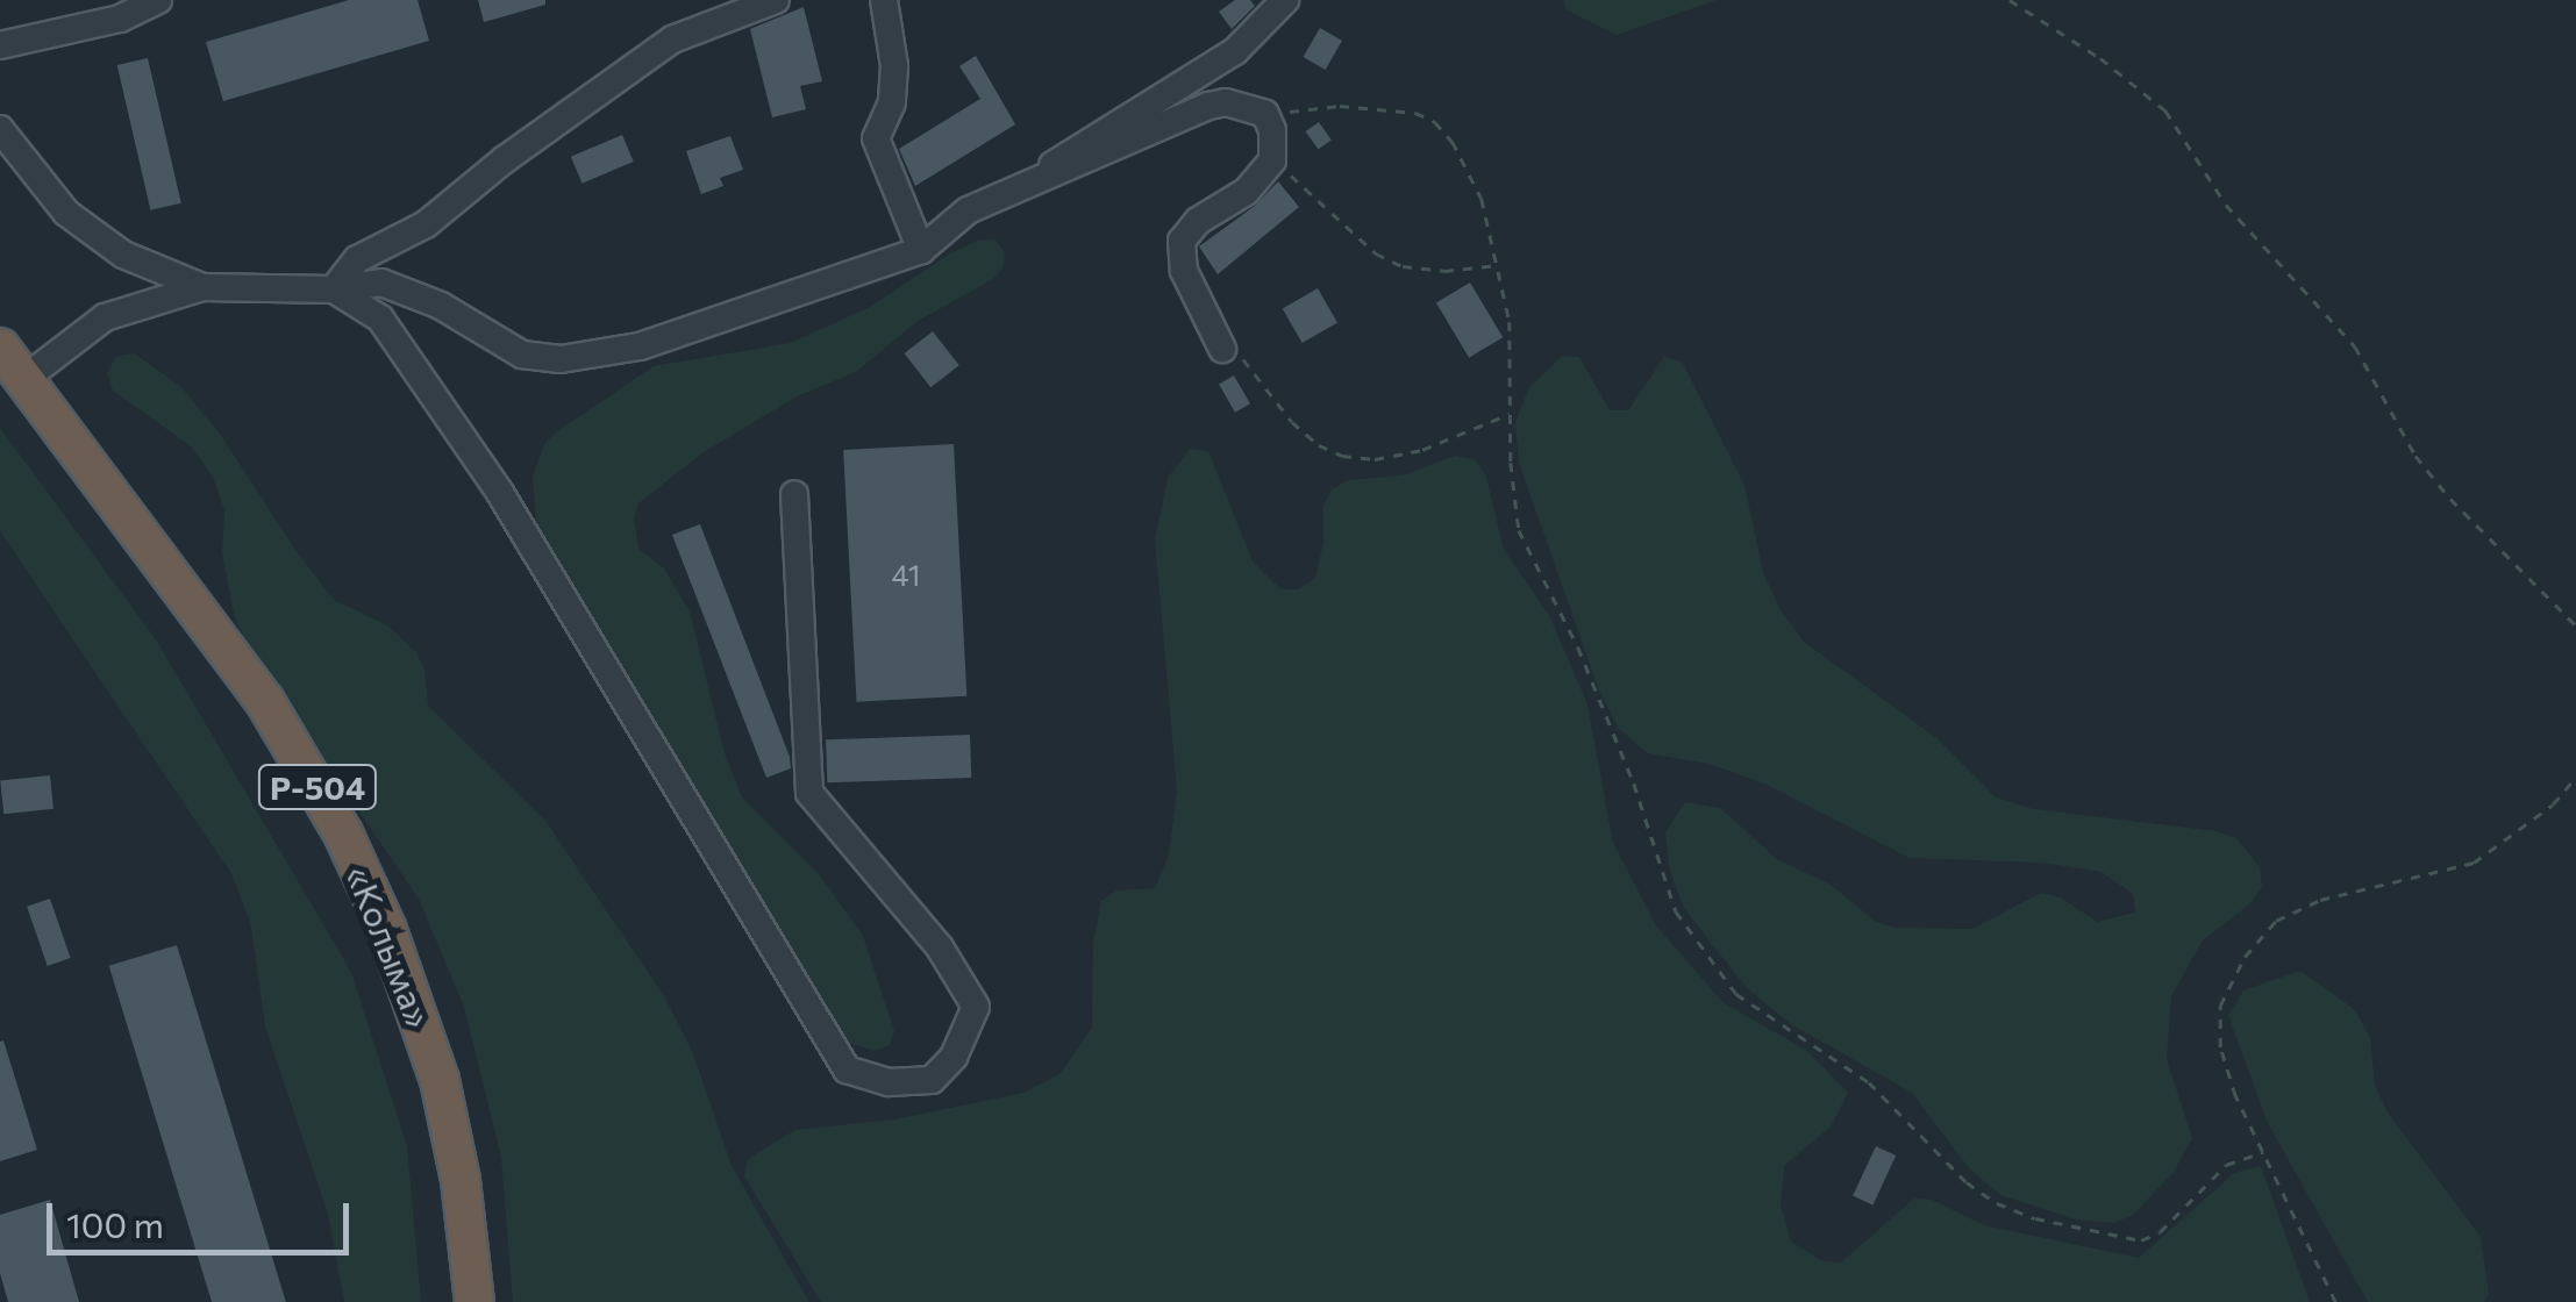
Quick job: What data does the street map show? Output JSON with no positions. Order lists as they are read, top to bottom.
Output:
{
  "streets": {
    "highway": ["Р-504", "«Колыма»"]
  },
  "house_numbers": ["41"],
  "scale_bar": "100 m"
}
